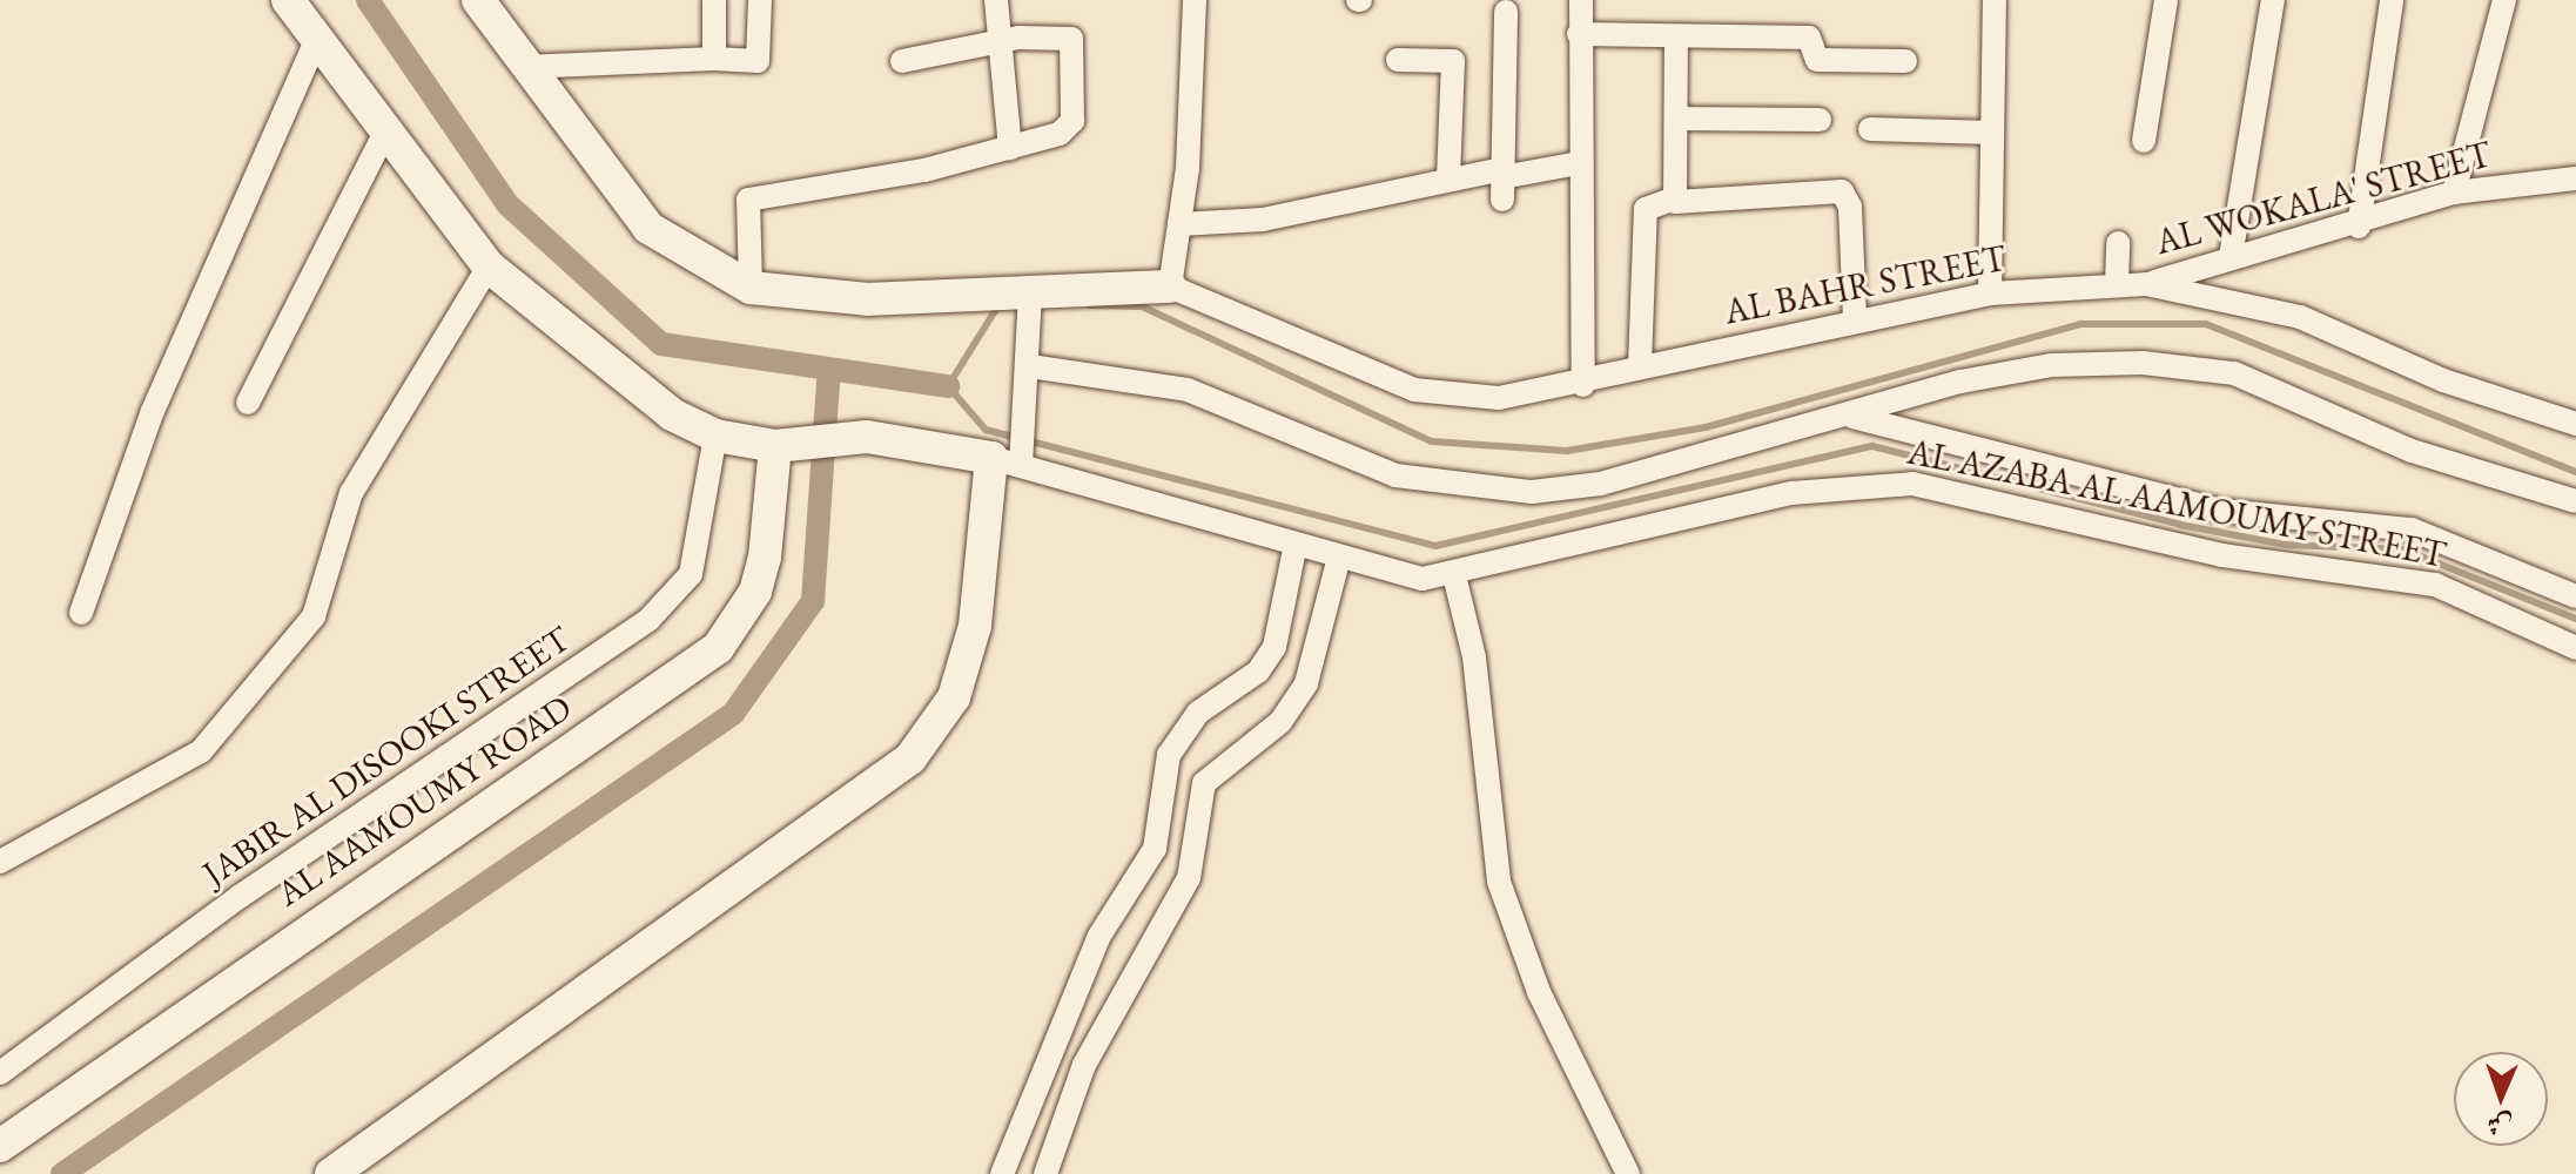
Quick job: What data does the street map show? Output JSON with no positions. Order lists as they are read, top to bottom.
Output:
{
  "streets": {
    "street": [
      "AL WOKALA' STREET",
      "AL BAHR STREET",
      "AL AZABA AL AAMOUMY STREET",
      "JABIR AL DISOOKI STREET",
      "AL AAMOUMY ROAD"
    ]
  },
  "crossings": [
    ["AL WOKALA' STREET", "AL BAHR STREET"]
  ],
  "north": "bottom"
}
